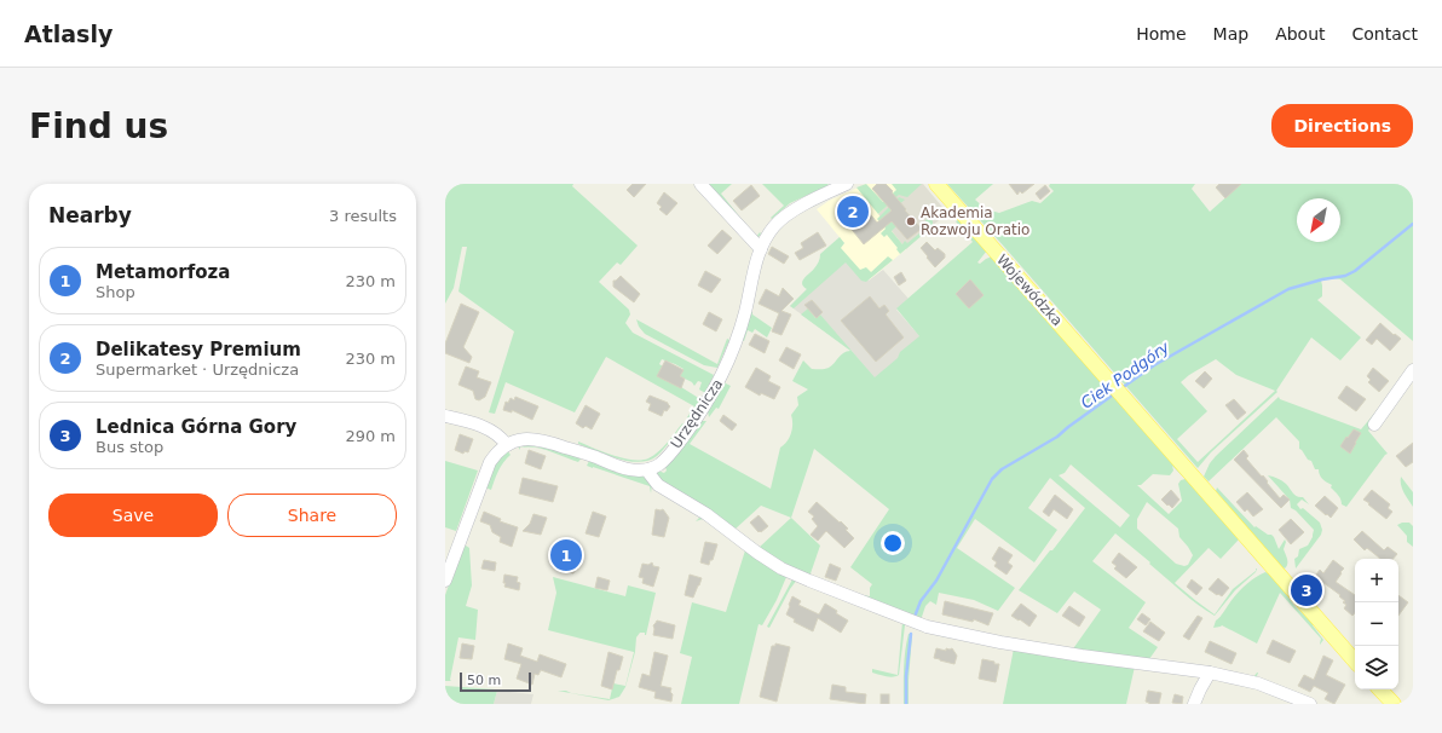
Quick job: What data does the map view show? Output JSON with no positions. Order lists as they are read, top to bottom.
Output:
{
  "streets": {
    "main road": ["Wojewódzka"],
    "street": ["Urzędnicza"]
  },
  "water": ["Ciek Podgóry"],
  "places": ["Akademia Rozwoju Oratio"],
  "scale_bar": "50 m",
  "north": "bottom left",
  "page": {
    "header": "Atlasly",
    "nav": [
      "Home",
      "Map",
      "About",
      "Contact"
    ],
    "buttons": [
      "Directions",
      ["Save", "Share"]
    ],
    "title": "Find us",
    "heading": ["Nearby", "3 results"],
    "pins": ["2", "1", "3"],
    "list": [
      {
        "mark": "1",
        "name": "Metamorfoza",
        "note": "Shop",
        "value": "230 m"
      },
      {
        "mark": "2",
        "name": "Delikatesy Premium",
        "note": "Supermarket · Urzędnicza",
        "value": "230 m"
      },
      {
        "mark": "3",
        "name": "Lednica Górna Gory",
        "note": "Bus stop",
        "value": "290 m"
      }
    ],
    "map_buttons": ["+", "−"],
    "scale": "50 m"
  }
}
